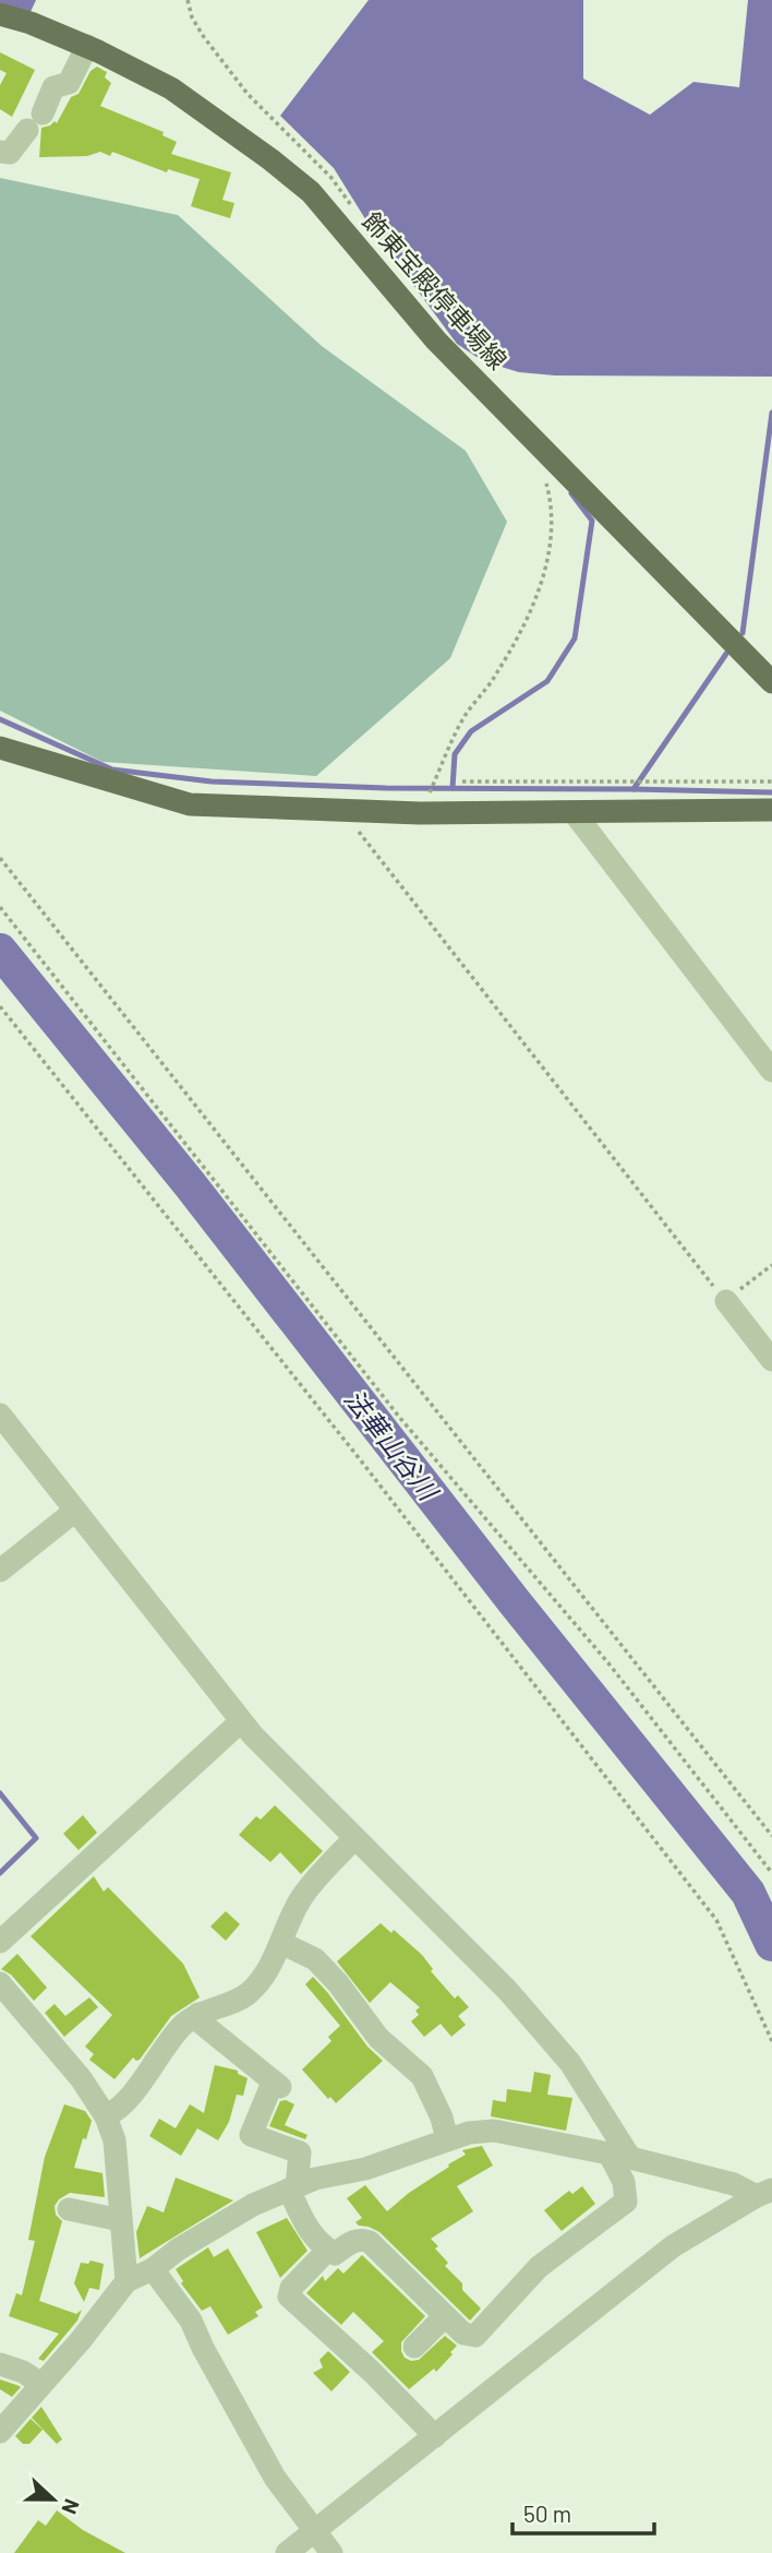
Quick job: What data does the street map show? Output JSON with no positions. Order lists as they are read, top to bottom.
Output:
{
  "streets": {
    "main road": ["飾東宝殿停車場線"]
  },
  "water": ["法華山谷川"],
  "scale_bar": "50 m",
  "north": "right"
}
